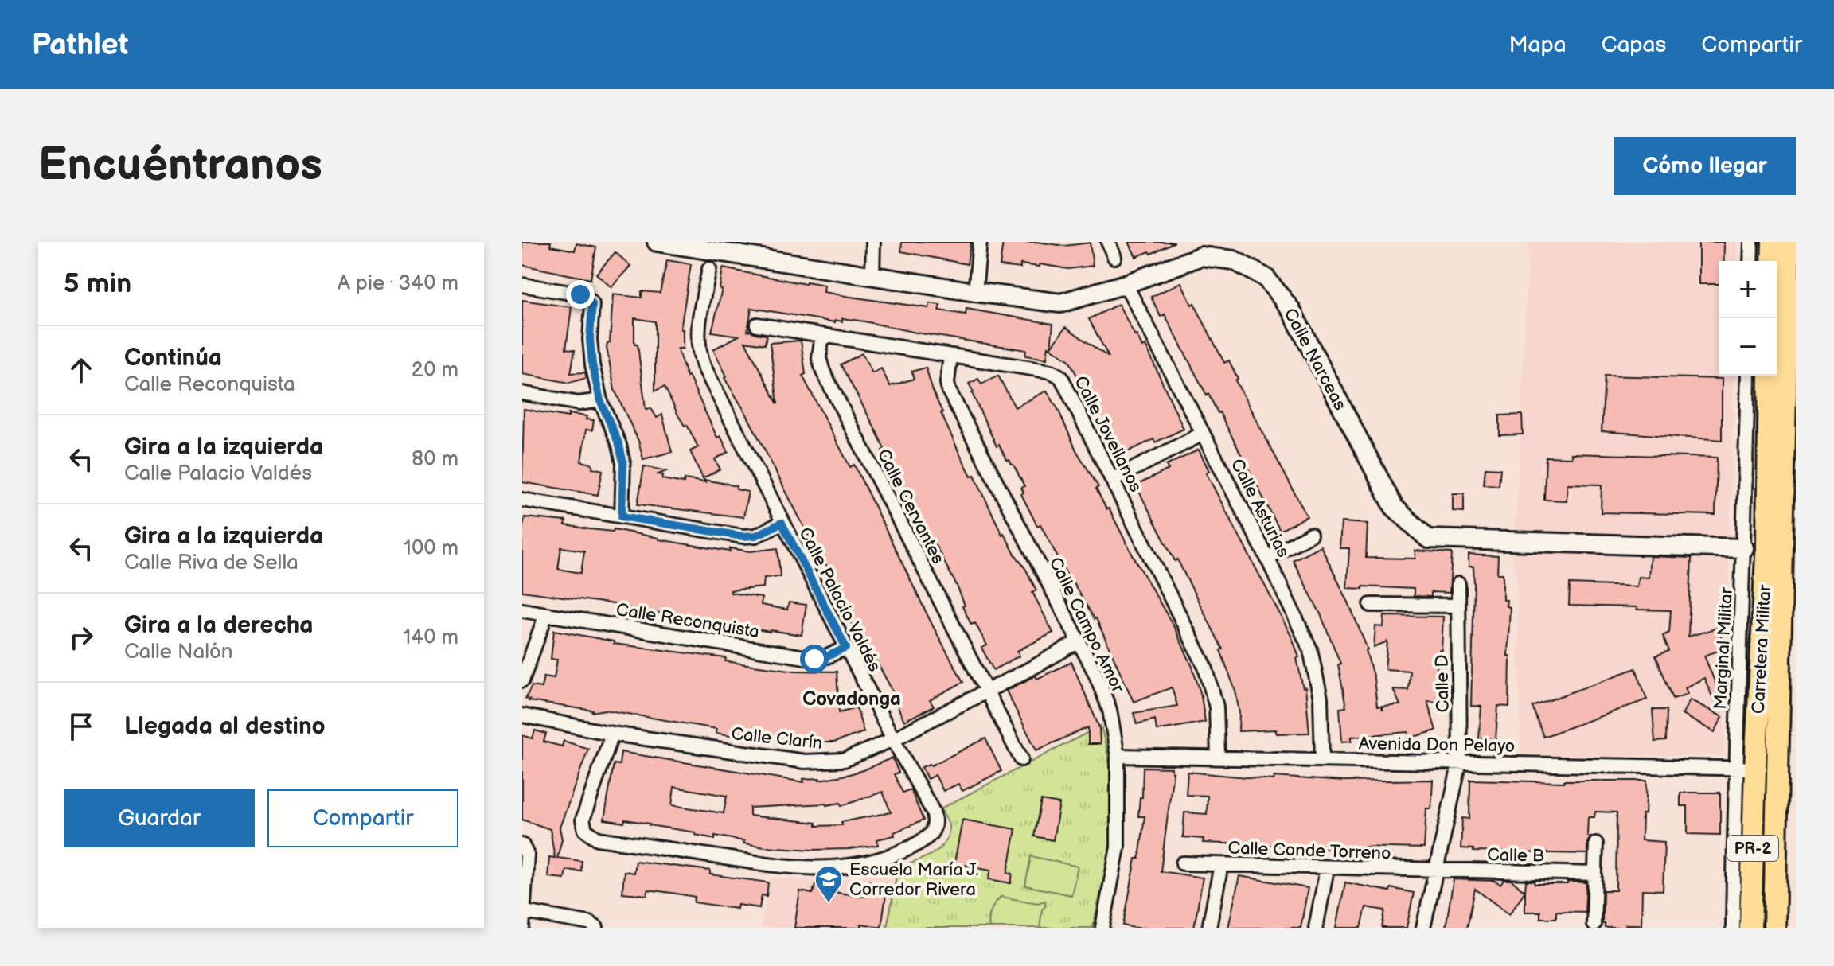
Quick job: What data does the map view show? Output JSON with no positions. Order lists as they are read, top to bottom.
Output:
{
  "streets": {
    "main road": ["Carretera Militar", "PR-2"],
    "street": [
      "Calle Narceas",
      "Calle Jovellanos",
      "Calle Cervantes",
      "Calle Asturias",
      "Calle Palacio Valdés",
      "Calle Reconquista",
      "Calle Campo Amor",
      "Marginal Militar",
      "Calle D",
      "Calle Clarín",
      "Avenida Don Pelayo",
      "Calle Conde Torreno",
      "Calle B"
    ]
  },
  "crossings": [
    ["Calle Narceas", "Calle Asturias"],
    ["Calle Narceas", "Marginal Militar"],
    ["Calle Jovellanos", "Calle Cervantes"],
    ["Calle Jovellanos", "Calle Campo Amor"],
    ["Calle Jovellanos", "Avenida Don Pelayo"],
    ["Calle Cervantes", "Calle Clarín"],
    ["Calle Asturias", "Avenida Don Pelayo"],
    ["Calle Palacio Valdés", "Calle Reconquista"],
    ["Calle Palacio Valdés", "Calle Clarín"],
    ["Calle Campo Amor", "Calle Clarín"],
    ["Calle Campo Amor", "Avenida Don Pelayo"],
    ["Marginal Militar", "Carretera Militar"],
    ["Marginal Militar", "Avenida Don Pelayo"],
    ["Carretera Militar", "Avenida Don Pelayo"],
    ["Calle D", "Avenida Don Pelayo"],
    ["Calle D", "Calle Conde Torreno"],
    ["Calle D", "Calle B"],
    ["Calle Conde Torreno", "Calle B"]
  ],
  "districts": ["Covadonga"],
  "places": {
    "school or university": ["Escuela María J. Corredor Rivera"]
  },
  "page": {
    "header": "Pathlet",
    "nav": ["Mapa", "Capas", "Compartir"],
    "buttons": [
      "Cómo llegar",
      ["Guardar", "Compartir"]
    ],
    "title": "Encuéntranos",
    "heading": ["5 min", "A pie · 340 m"],
    "map_buttons": ["+", "−"],
    "list": [
      ["Continúa", "Calle Reconquista", "20 m"],
      ["Gira a la izquierda", "Calle Palacio Valdés", "80 m"],
      ["Gira a la izquierda", "Calle Riva de Sella", "100 m"],
      ["Gira a la derecha", "Calle Nalón", "140 m"],
      "Llegada al destino"
    ]
  }
}
